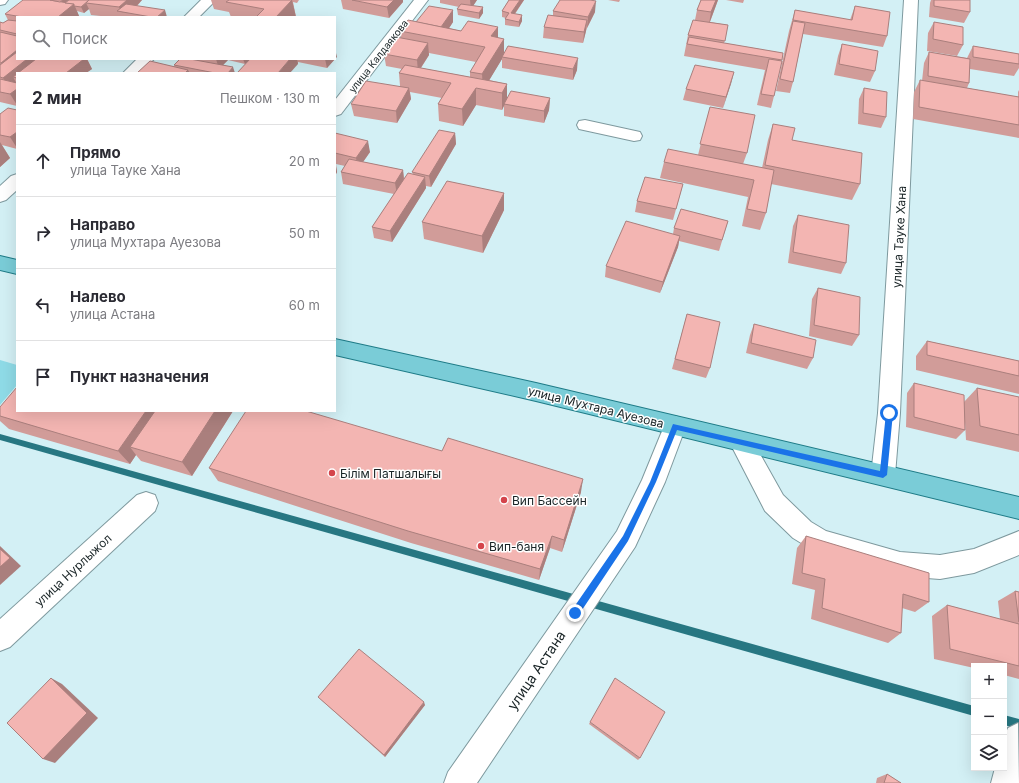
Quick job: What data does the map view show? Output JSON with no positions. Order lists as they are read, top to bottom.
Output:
{
  "streets": {
    "main road": ["улица Мухтара Ауезова"],
    "street": [
      "улица Калдаякова",
      "улица Тауке Хана",
      "улица Нурлыжол",
      "улица Астана"
    ]
  },
  "crossings": [
    ["улица Тауке Хана", "улица Мухтара Ауезова"],
    ["улица Мухтара Ауезова", "улица Астана"]
  ],
  "places": ["Білім Патшалығы", "Вип Бассейн", "Вип-баня"],
  "page": {
    "search": "Поиск",
    "heading": ["2 мин", "Пешком · 130 m"],
    "list": [
      ["Прямо", "улица Тауке Хана", "20 m"],
      ["Направо", "улица Мухтара Ауезова", "50 m"],
      ["Налево", "улица Астана", "60 m"],
      "Пункт назначения"
    ],
    "map_buttons": ["+", "−"]
  }
}
